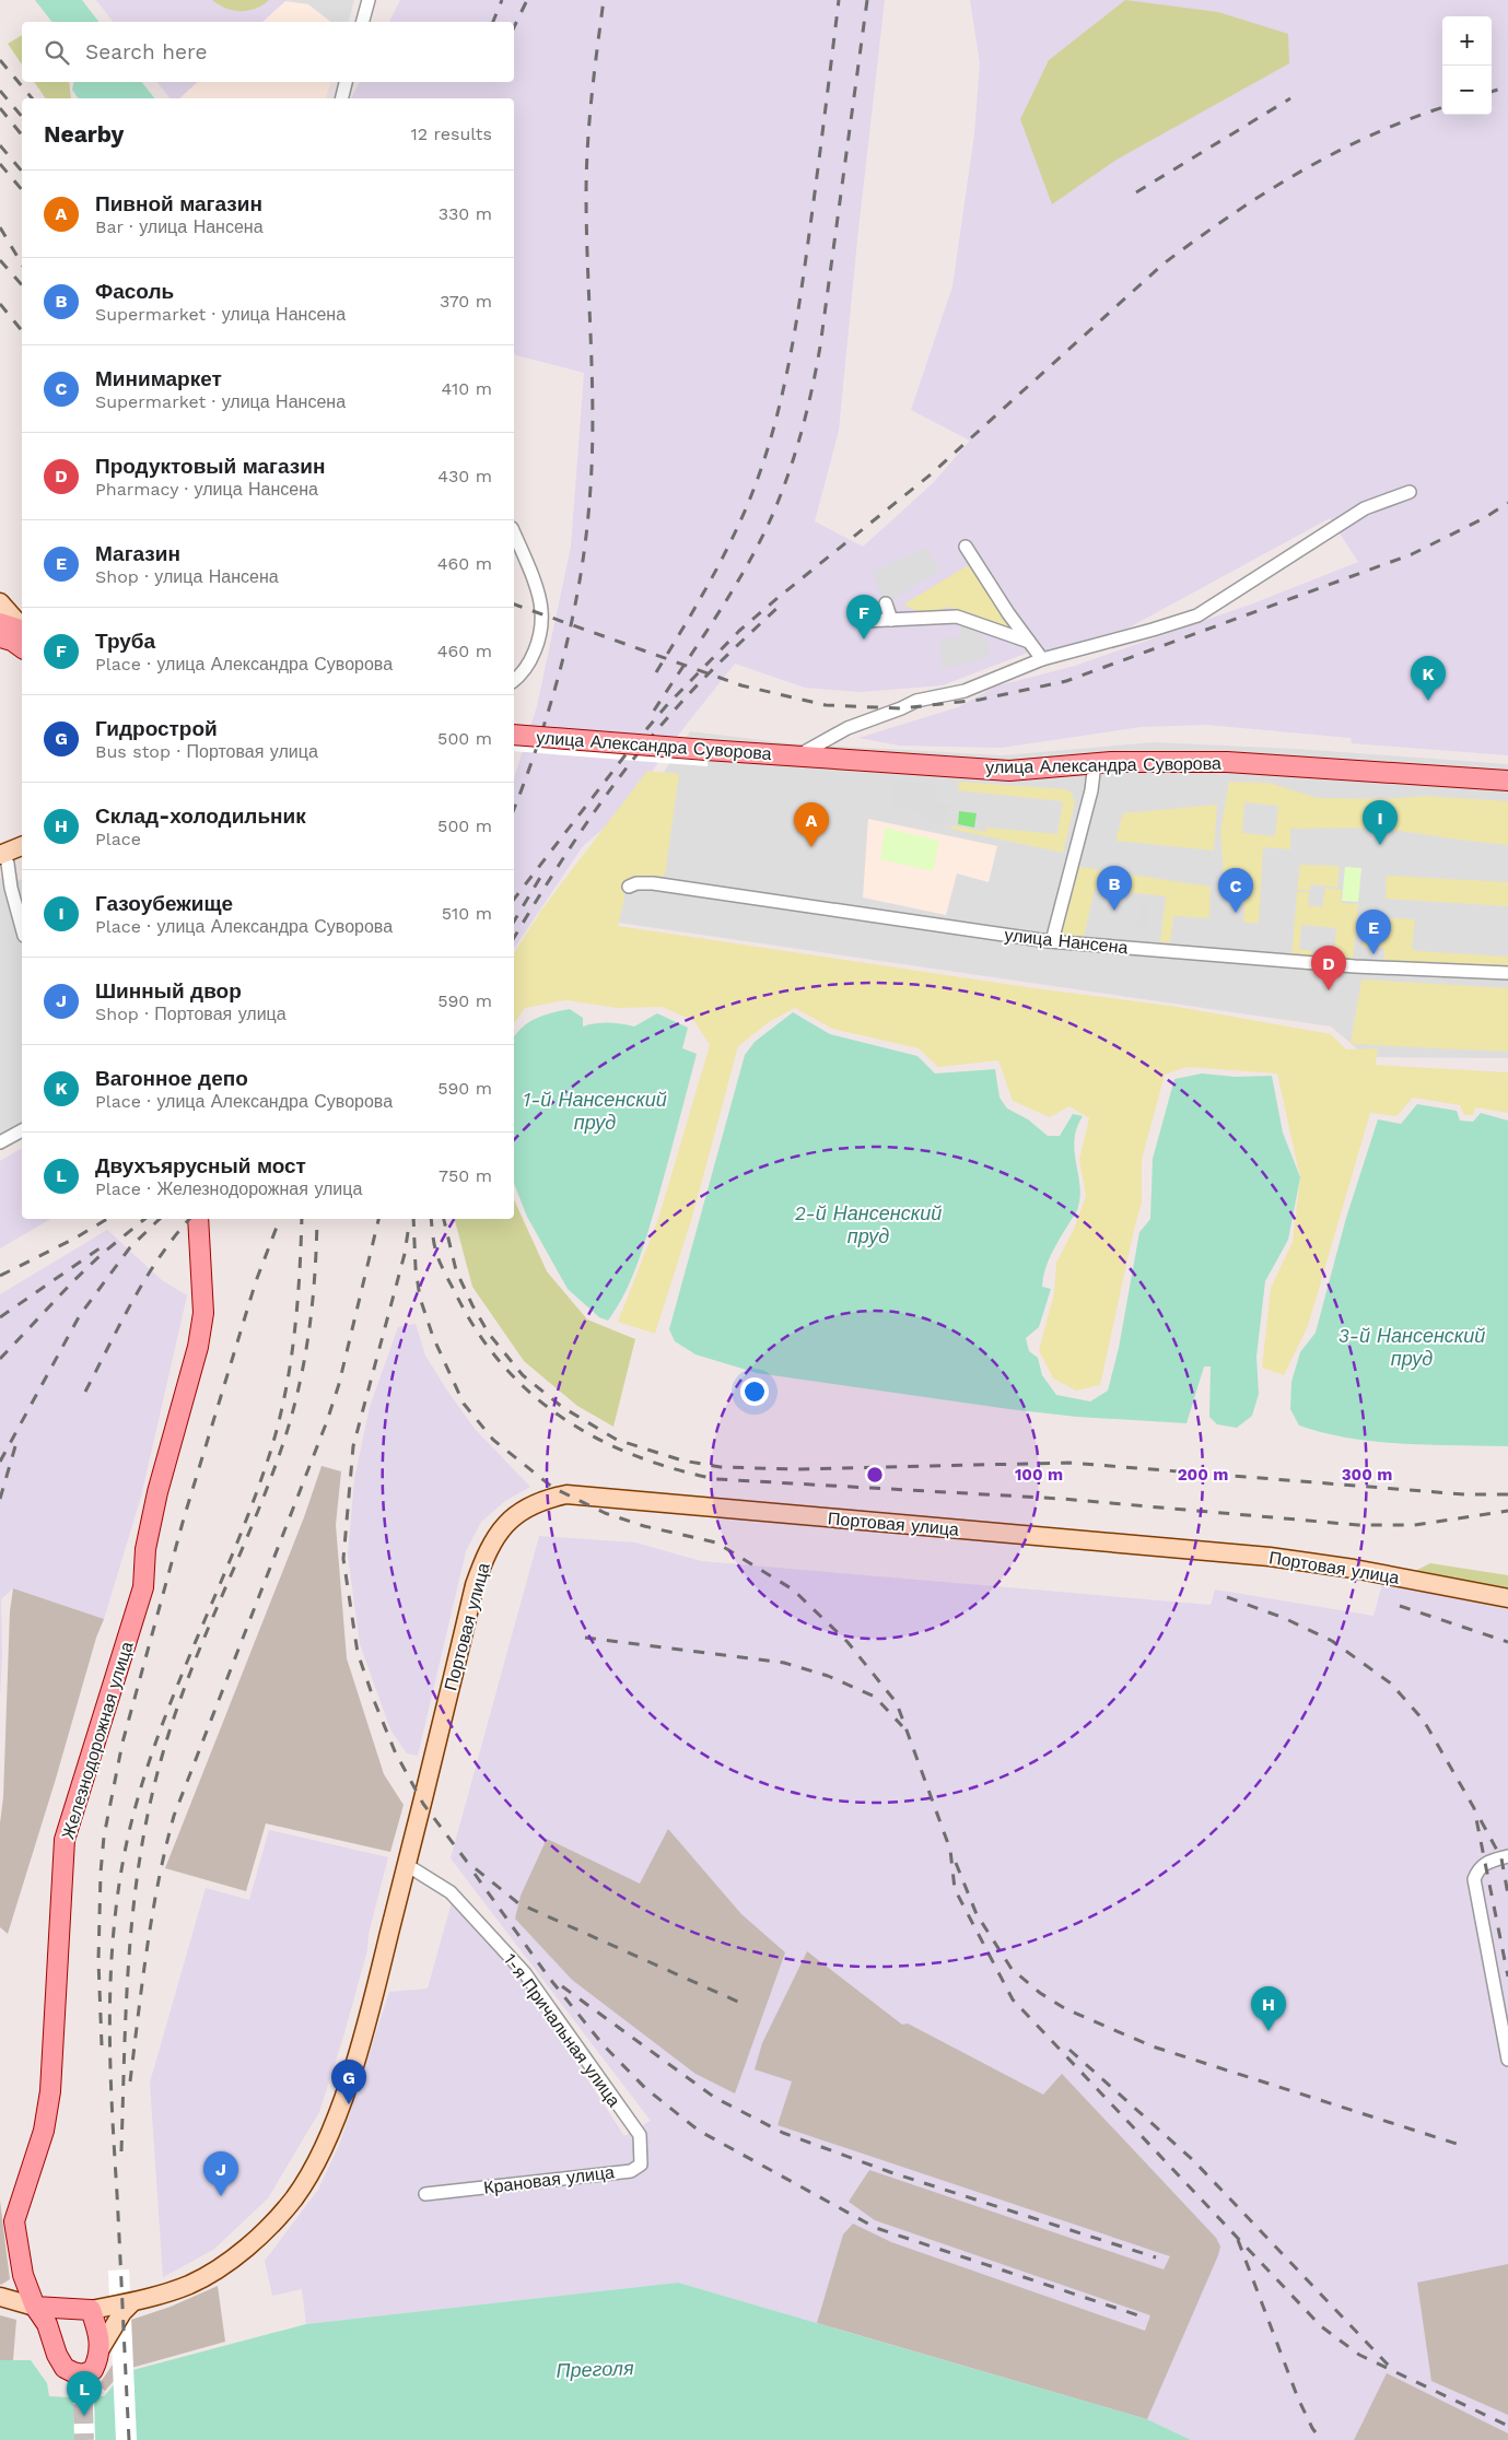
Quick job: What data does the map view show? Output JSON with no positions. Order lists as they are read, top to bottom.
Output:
{
  "streets": {
    "main road": ["улица Александра Суворова", "Портовая улица", "Железнодорожная улица"],
    "street": ["улица Нансена", "1-я Причальная улица", "Крановая улица"]
  },
  "crossings": [
    ["Портовая улица", "Железнодорожная улица"],
    ["Портовая улица", "1-я Причальная улица"],
    ["1-я Причальная улица", "Крановая улица"]
  ],
  "water": [
    "1-й Нансенский пруд",
    "2-й Нансенский пруд",
    "3-й Нансенский пруд",
    "Преголя"
  ],
  "page": {
    "map_buttons": ["+", "−"],
    "search": "Search here",
    "heading": ["Nearby", "12 results"],
    "list": [
      {
        "mark": "A",
        "name": "Пивной магазин",
        "note": "Bar · улица Нансена",
        "value": "330 m"
      },
      {
        "mark": "B",
        "name": "Фасоль",
        "note": "Supermarket · улица Нансена",
        "value": "370 m"
      },
      {
        "mark": "C",
        "name": "Минимаркет",
        "note": "Supermarket · улица Нансена",
        "value": "410 m"
      },
      {
        "mark": "D",
        "name": "Продуктовый магазин",
        "note": "Pharmacy · улица Нансена",
        "value": "430 m"
      },
      {
        "mark": "E",
        "name": "Магазин",
        "note": "Shop · улица Нансена",
        "value": "460 m"
      },
      {
        "mark": "F",
        "name": "Труба",
        "note": "Place · улица Александра Суворова",
        "value": "460 m"
      },
      {
        "mark": "G",
        "name": "Гидрострой",
        "note": "Bus stop · Портовая улица",
        "value": "500 m"
      },
      {
        "mark": "H",
        "name": "Склад-холодильник",
        "note": "Place",
        "value": "500 m"
      },
      {
        "mark": "I",
        "name": "Газоубежище",
        "note": "Place · улица Александра Суворова",
        "value": "510 m"
      },
      {
        "mark": "J",
        "name": "Шинный двор",
        "note": "Shop · Портовая улица",
        "value": "590 m"
      },
      {
        "mark": "K",
        "name": "Вагонное депо",
        "note": "Place · улица Александра Суворова",
        "value": "590 m"
      },
      {
        "mark": "L",
        "name": "Двухъярусный мост",
        "note": "Place · Железнодорожная улица",
        "value": "750 m"
      }
    ],
    "pins": [
      "F",
      "K",
      "I",
      "A",
      "B",
      "C",
      "E",
      "D",
      "H",
      "G",
      "J",
      "L"
    ]
  },
  "rings": ["100 m", "200 m", "300 m"]
}
